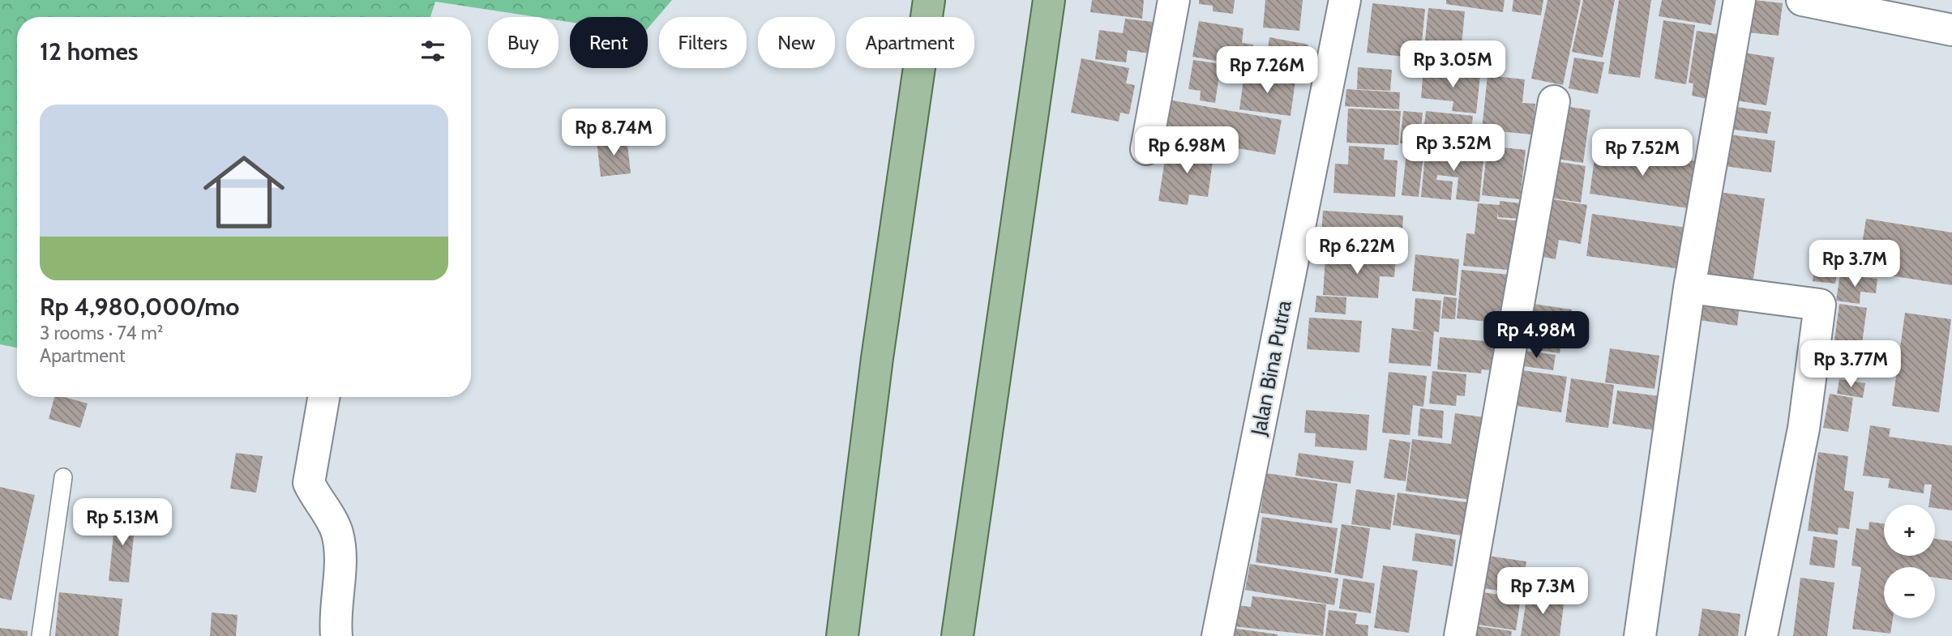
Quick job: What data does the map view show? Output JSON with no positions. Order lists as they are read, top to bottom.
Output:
{
  "streets": {
    "street": ["Jalan Bina Putra"]
  },
  "page": {
    "chip": [
      "Buy",
      "Rent",
      "Filters",
      "New",
      "Apartment"
    ],
    "heading": "12 homes",
    "price": [
      "Rp 3.05M",
      "Rp 7.26M",
      "Rp 8.74M",
      "Rp 3.52M",
      "Rp 6.98M",
      "Rp 7.52M",
      "Rp 6.22M",
      "Rp 3.7M",
      "Rp 4.98M",
      "Rp 3.77M",
      "Rp 5.13M",
      "Rp 7.3M"
    ],
    "list": [
      {
        "name": "Rp 4,980,000/mo",
        "note": "3 rooms · 74 m² · Apartment"
      }
    ],
    "map_buttons": ["+", "−"]
  }
}
